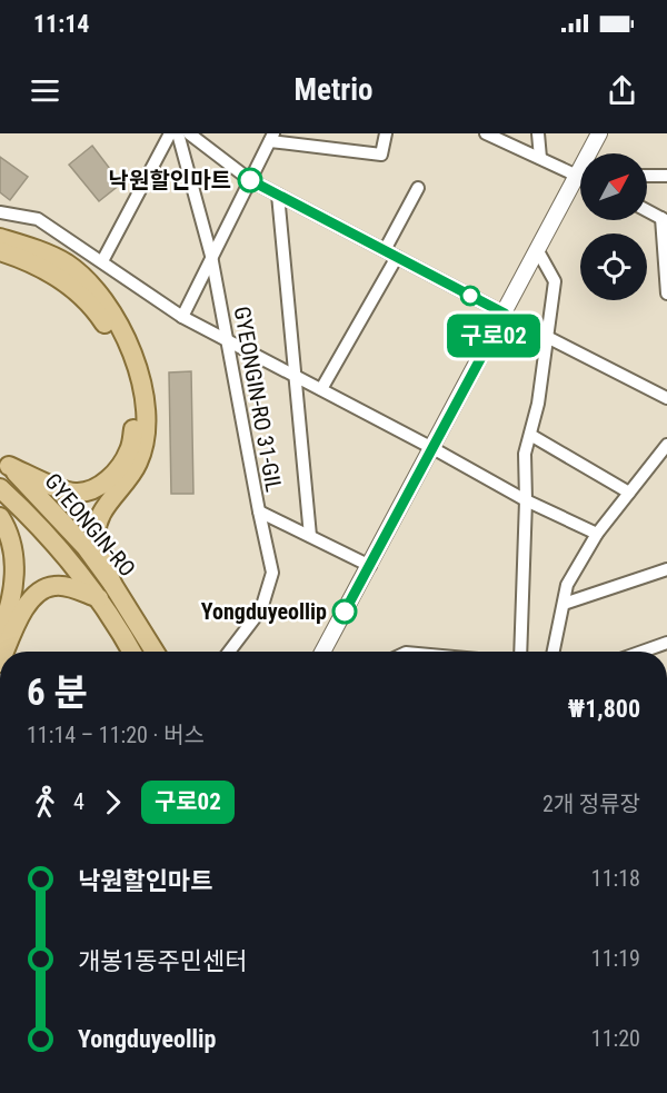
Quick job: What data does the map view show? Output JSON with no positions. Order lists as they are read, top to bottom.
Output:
{
  "streets": {
    "main road": ["GYEONGIN-RO"],
    "street": ["GYEONGIN-RO 31-GIL"]
  },
  "places": ["낙원할인마트", "Yongduyeollip"],
  "lines": ["bus line 구로02"],
  "north": "top right",
  "page": {
    "status": "11:14",
    "header": "Metrio",
    "on_map": "구로02",
    "heading": ["6 분", "11:14 – 11:20 · 버스", "₩1,800"],
    "legs": ["4", "구로02", "2개 정류장"],
    "list": [
      {
        "name": "낙원할인마트",
        "value": "11:18"
      },
      {
        "name": "개봉1동주민센터",
        "value": "11:19"
      },
      {
        "name": "Yongduyeollip",
        "value": "11:20"
      }
    ]
  }
}
